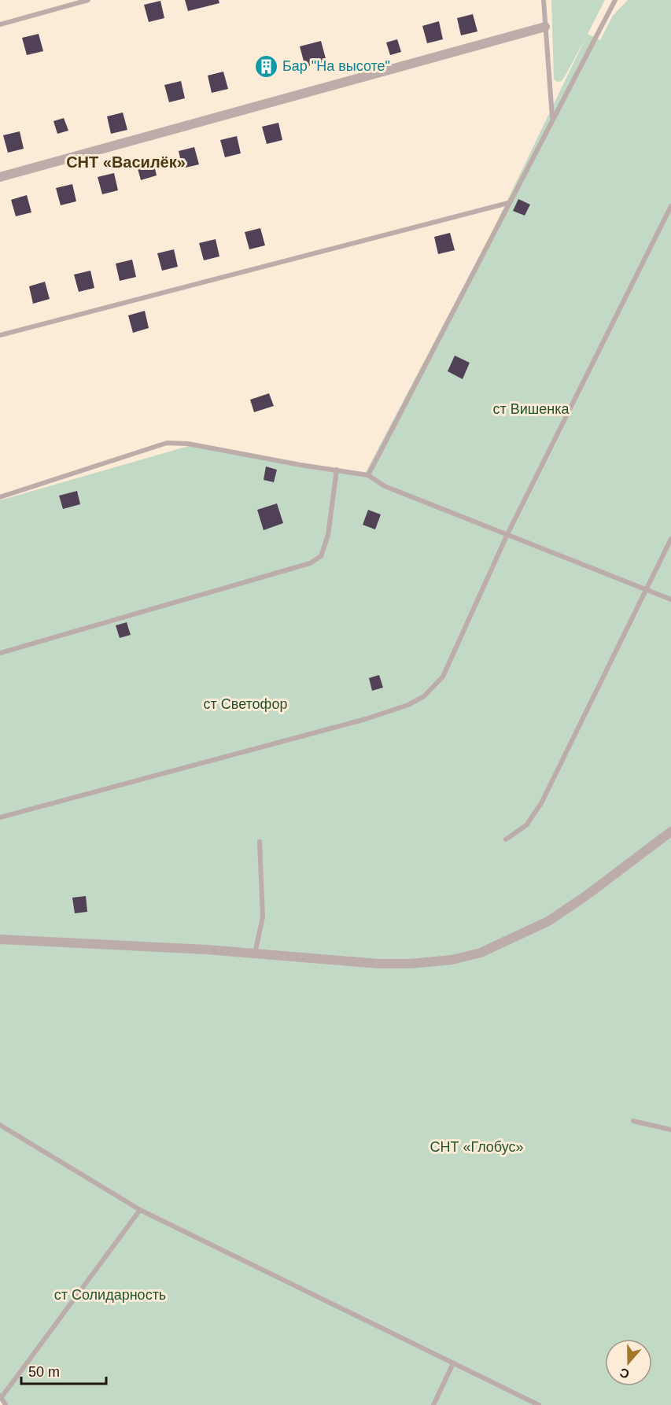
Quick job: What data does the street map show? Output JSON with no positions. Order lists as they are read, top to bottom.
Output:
{
  "districts": ["СНТ «Василёк»"],
  "parks": [
    "ст Вишенка",
    "ст Светофор",
    "СНТ «Глобус»",
    "ст Солидарность"
  ],
  "places": {
    "building": ["Бар \"На высоте\""]
  },
  "scale_bar": "50 m",
  "north": "bottom"
}
